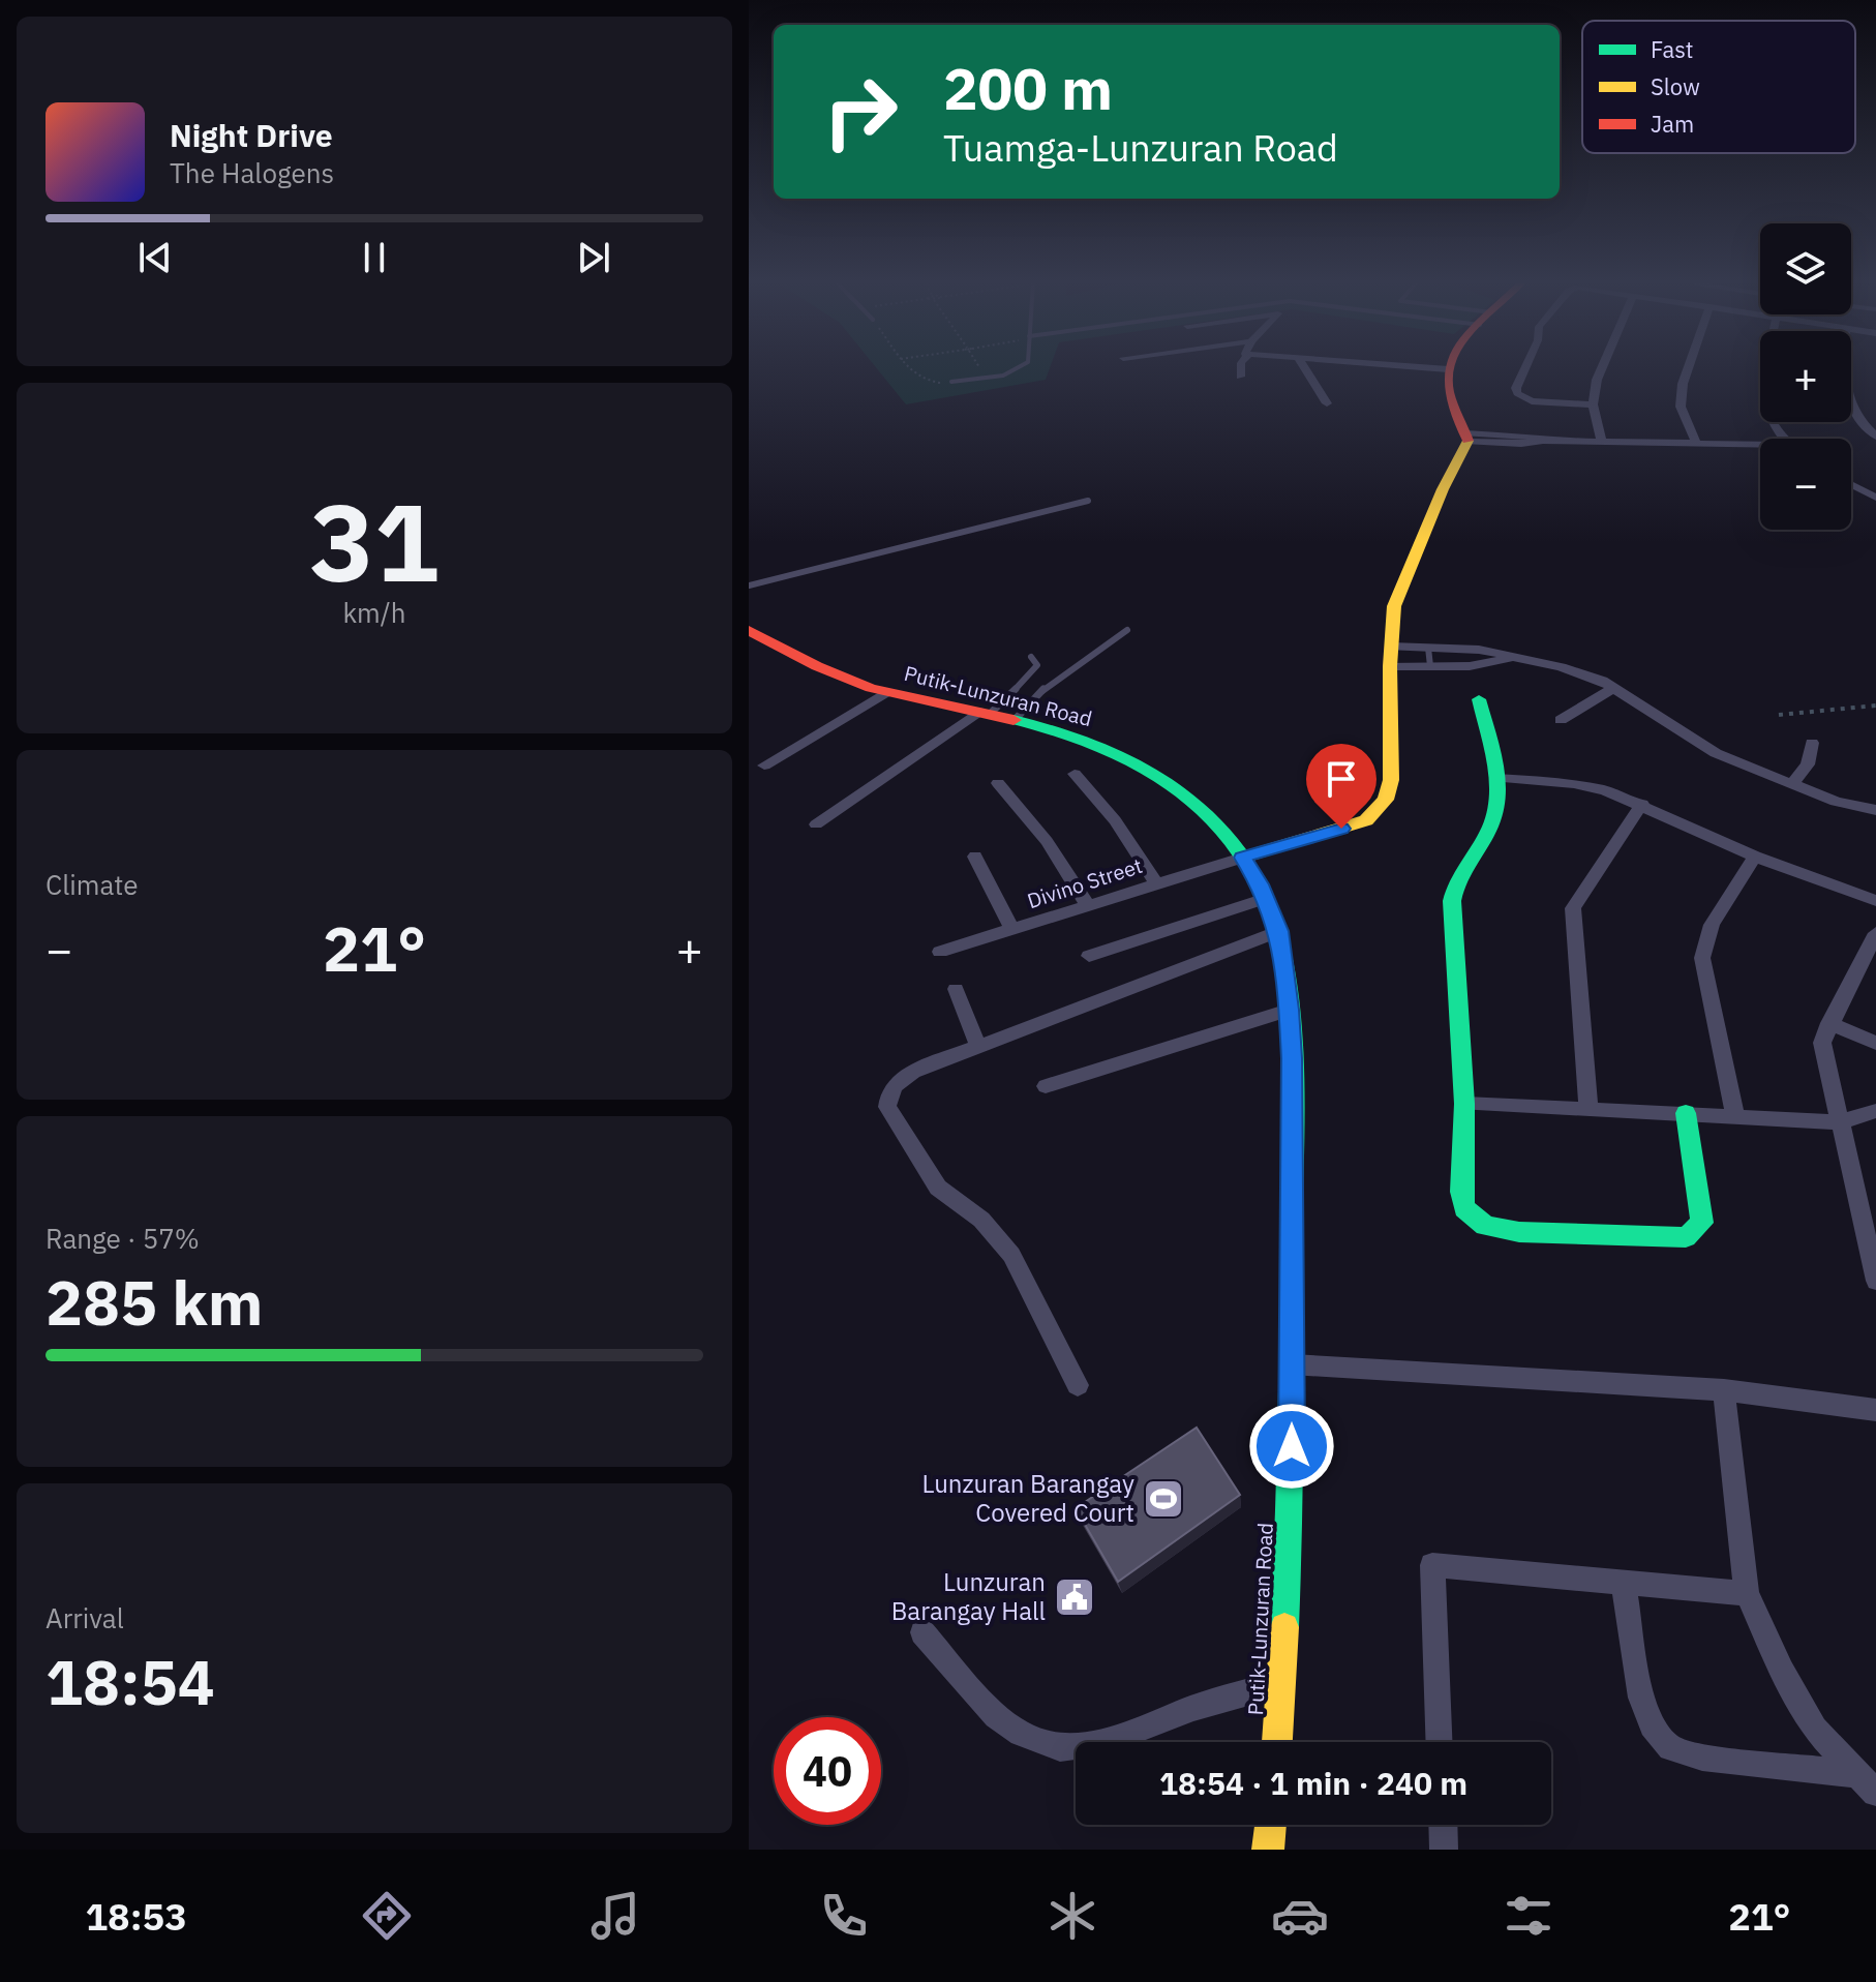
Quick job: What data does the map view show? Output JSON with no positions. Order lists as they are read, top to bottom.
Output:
{
  "streets": {
    "street": ["Putik-Lunzuran Road", "Divino Street"]
  },
  "crossings": [
    ["Putik-Lunzuran Road", "Divino Street"]
  ],
  "places": {
    "sports": ["Lunzuran Barangay Covered Court"],
    "public building": ["Lunzuran Barangay Hall"]
  },
  "legend": ["Fast", "Slow", "Jam"],
  "page": {
    "turn": ["200 m", "Tuamga-Lunzuran Road"],
    "song": ["Night Drive", "The Halogens"],
    "map_buttons": ["+", "−"],
    "tile": [
      ["31", "km/h"],
      "Climate",
      ["Range · 57%", "285 km"],
      ["Arrival", "18:54"]
    ],
    "heat": ["−", "21°", "+"],
    "limit": "40",
    "trip": "18:54 · 1 min · 240 m",
    "tabs": ["18:53", "21°"]
  }
}
